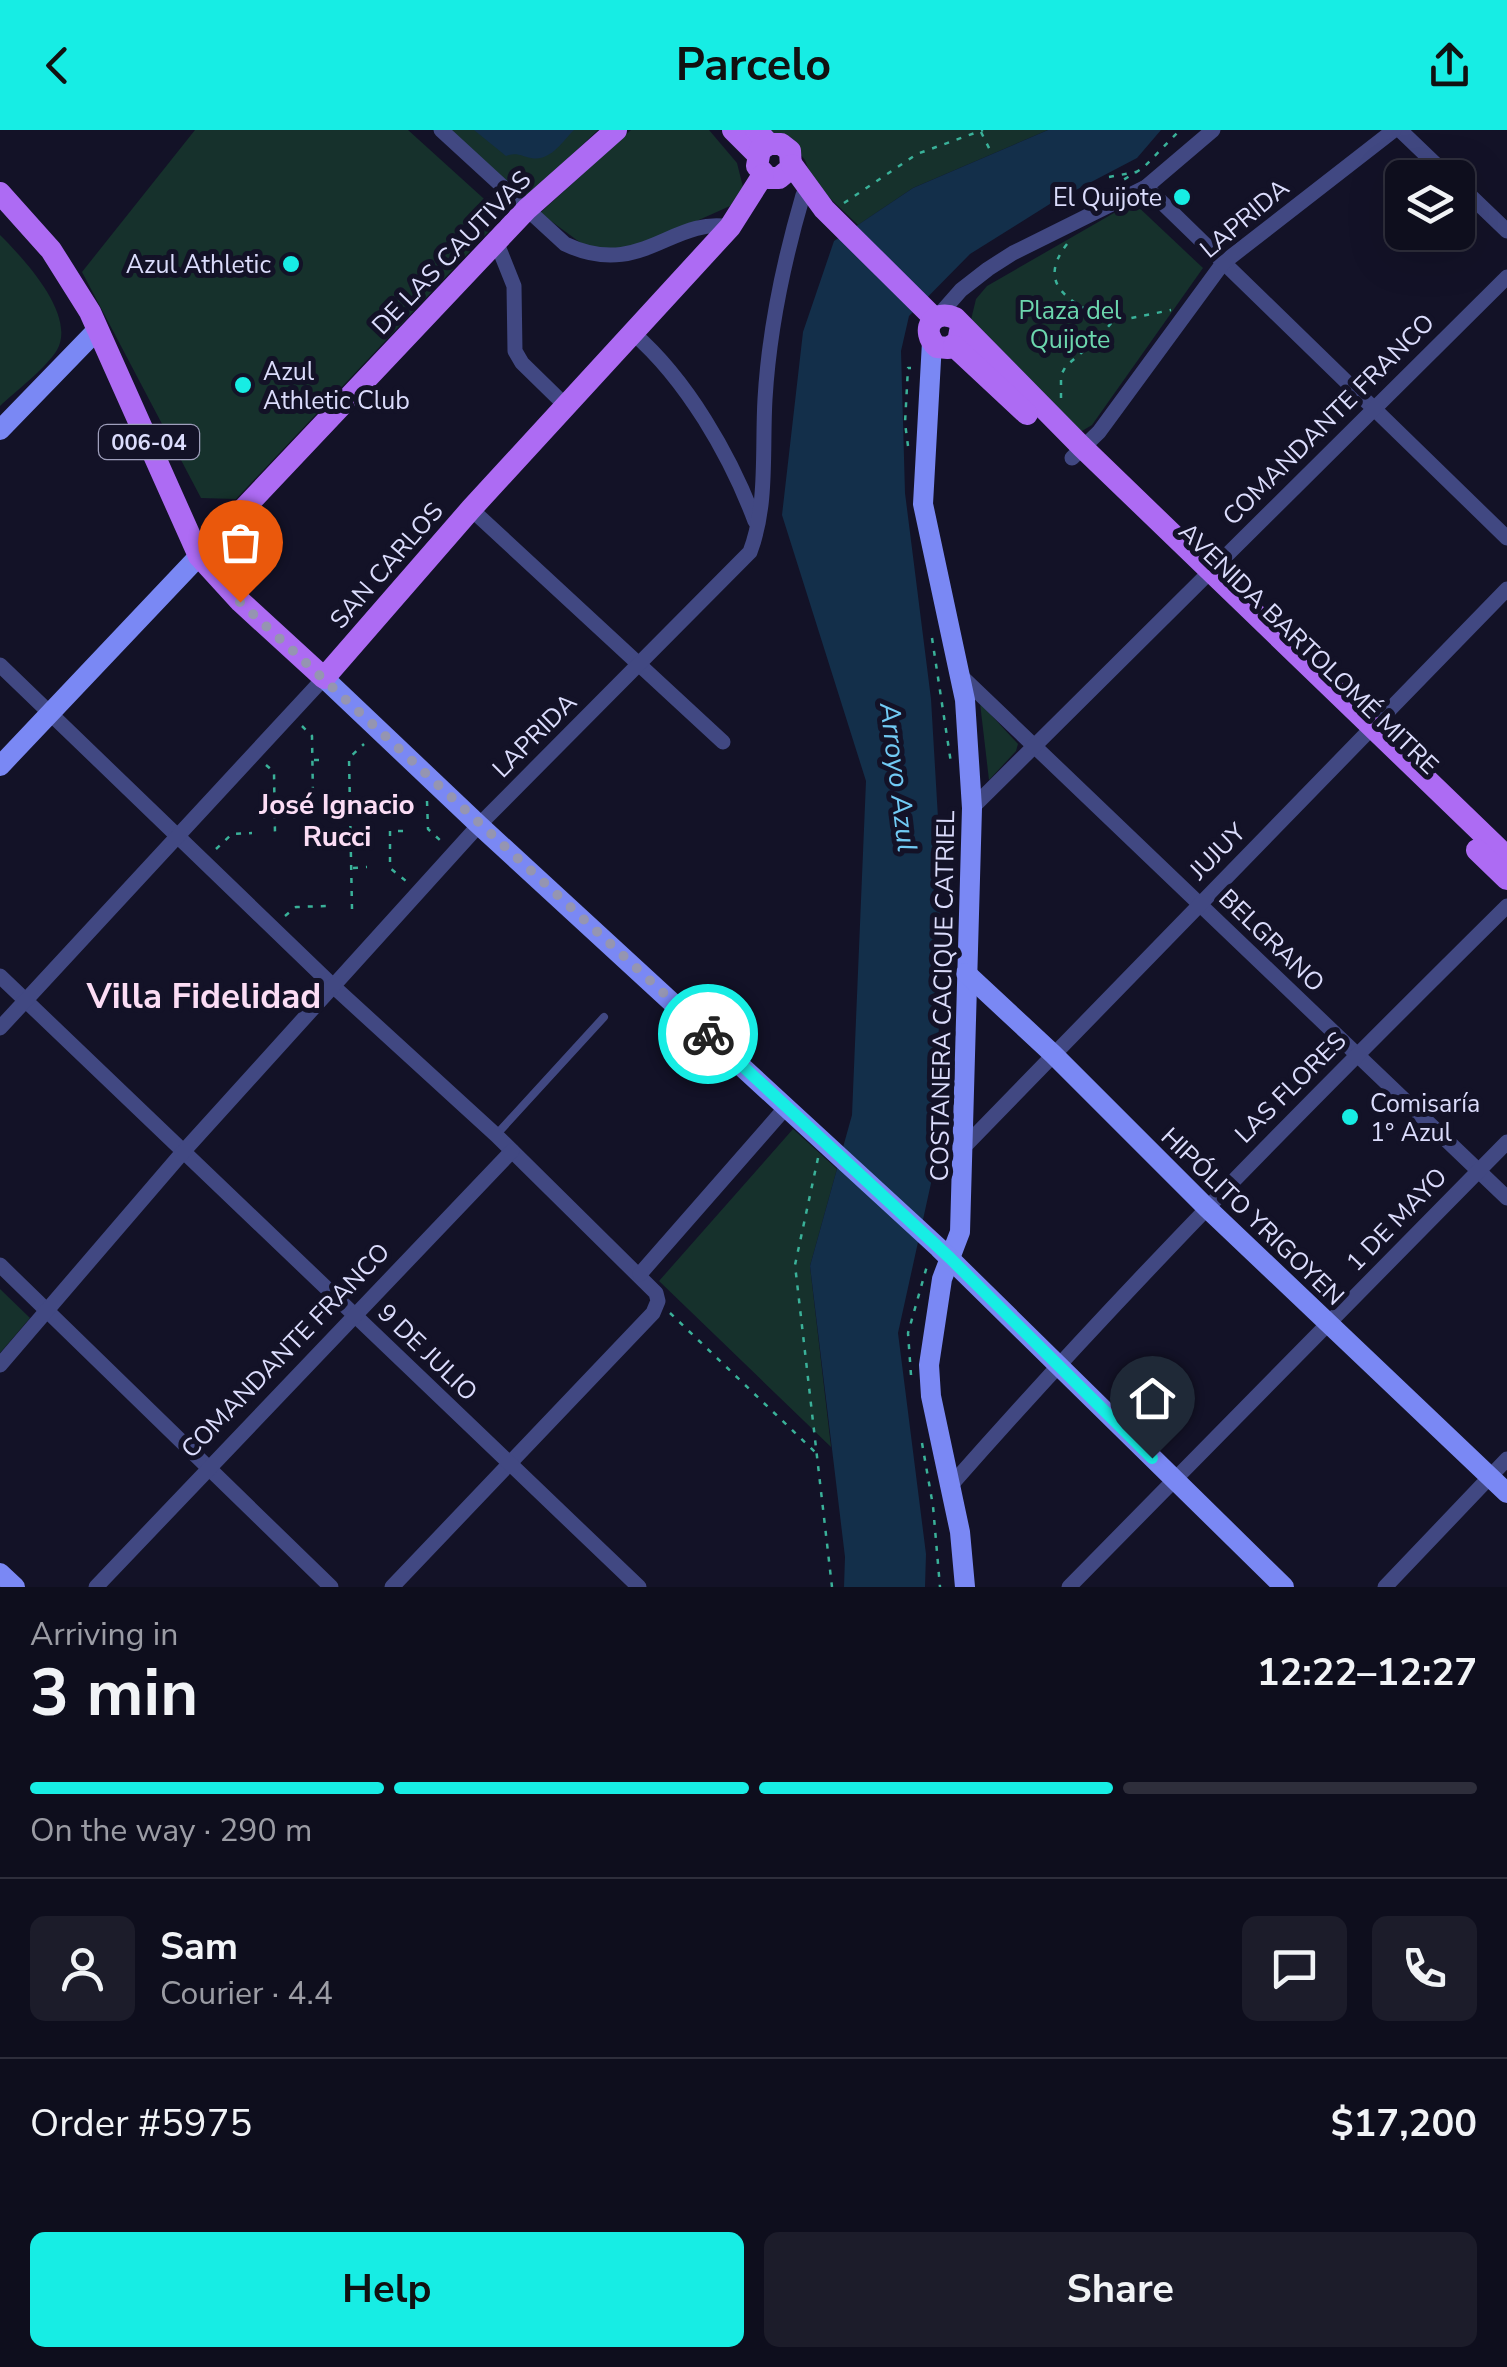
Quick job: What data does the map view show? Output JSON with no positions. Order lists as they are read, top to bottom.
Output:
{
  "streets": {
    "main road": [
      "DE LAS CAUTIVAS",
      "006-04",
      "SAN CARLOS",
      "AVENIDA BARTOLOMÉ MITRE"
    ],
    "street": [
      "LAPRIDA",
      "COMANDANTE FRANCO",
      "JUJUY",
      "BELGRANO",
      "COSTANERA CACIQUE CATRIEL",
      "LAS FLORES",
      "HIPÓLITO YRIGOYEN",
      "1 DE MAYO",
      "9 DE JULIO"
    ]
  },
  "crossings": [
    ["LAPRIDA", "AVENIDA BARTOLOMÉ MITRE"],
    ["LAPRIDA", "COSTANERA CACIQUE CATRIEL"],
    ["LAPRIDA", "9 DE JULIO"],
    ["DE LAS CAUTIVAS", "006-04"],
    ["COMANDANTE FRANCO", "AVENIDA BARTOLOMÉ MITRE"],
    ["COMANDANTE FRANCO", "BELGRANO"],
    ["COMANDANTE FRANCO", "COSTANERA CACIQUE CATRIEL"],
    ["COMANDANTE FRANCO", "9 DE JULIO"],
    ["SAN CARLOS", "9 DE JULIO"],
    ["AVENIDA BARTOLOMÉ MITRE", "JUJUY"],
    ["JUJUY", "BELGRANO"],
    ["JUJUY", "COSTANERA CACIQUE CATRIEL"],
    ["JUJUY", "HIPÓLITO YRIGOYEN"],
    ["BELGRANO", "COSTANERA CACIQUE CATRIEL"],
    ["BELGRANO", "LAS FLORES"],
    ["BELGRANO", "1 DE MAYO"],
    ["COSTANERA CACIQUE CATRIEL", "LAS FLORES"],
    ["COSTANERA CACIQUE CATRIEL", "HIPÓLITO YRIGOYEN"],
    ["LAS FLORES", "HIPÓLITO YRIGOYEN"],
    ["HIPÓLITO YRIGOYEN", "1 DE MAYO"]
  ],
  "districts": ["José Ignacio Rucci", "Villa Fidelidad"],
  "water": ["Arroyo Azul"],
  "parks": ["Plaza del Quijote"],
  "places": [
    "El Quijote",
    "Azul Athletic",
    "Azul Athletic Club",
    "Comisaría 1° Azul"
  ],
  "page": {
    "header": "Parcelo",
    "heading": ["3 min", "Arriving in", "12:22–12:27"],
    "panel": [
      "Sam",
      "Courier · 4.4",
      "Order #5975",
      "$17,200"
    ],
    "bar": "On the way · 290 m",
    "buttons": ["Help", "Share"]
  }
}
